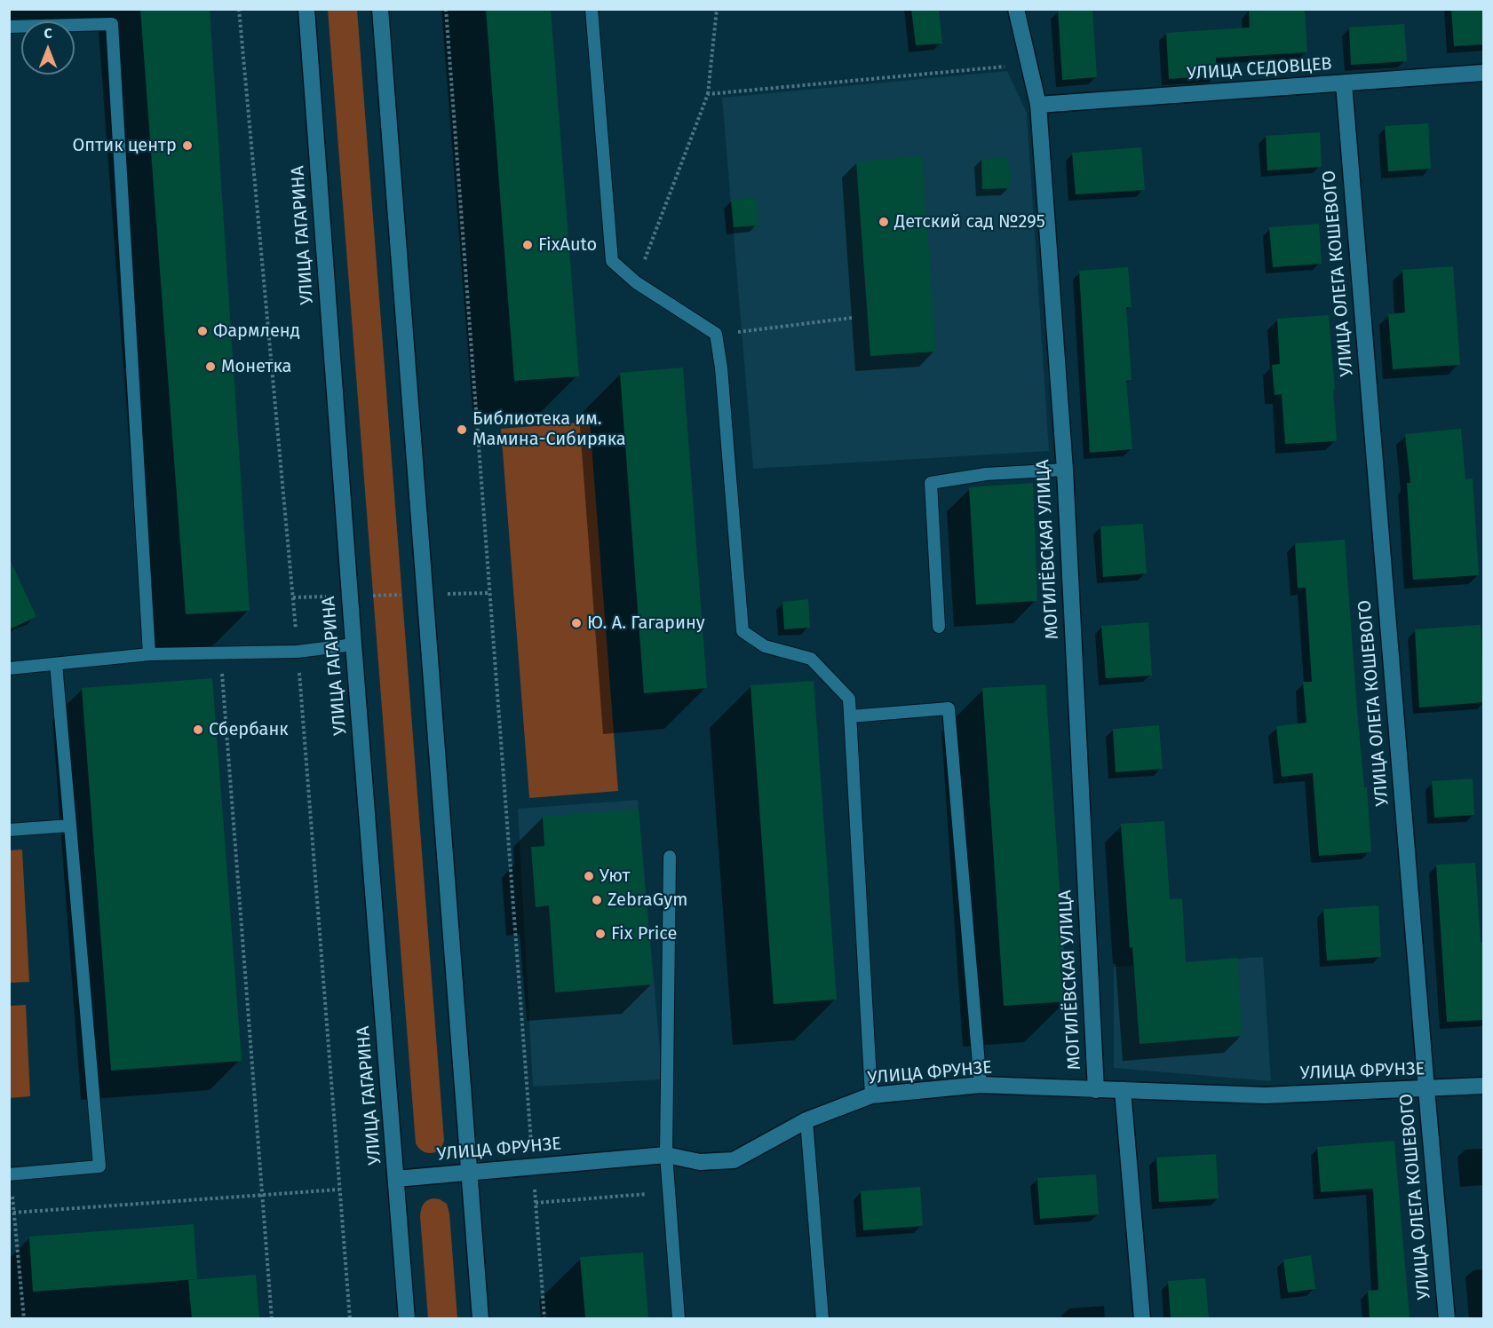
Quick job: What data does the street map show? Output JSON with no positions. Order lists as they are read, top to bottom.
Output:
{
  "streets": {
    "street": [
      "УЛИЦА СЕДОВЦЕВ",
      "УЛИЦА ГАГАРИНА",
      "УЛИЦА ОЛЕГА КОШЕВОГО",
      "МОГИЛЁВСКАЯ УЛИЦА",
      "УЛИЦА ФРУНЗЕ"
    ]
  },
  "crossings": [
    ["УЛИЦА СЕДОВЦЕВ", "УЛИЦА ОЛЕГА КОШЕВОГО"],
    ["УЛИЦА СЕДОВЦЕВ", "МОГИЛЁВСКАЯ УЛИЦА"],
    ["УЛИЦА ГАГАРИНА", "УЛИЦА ФРУНЗЕ"],
    ["УЛИЦА ОЛЕГА КОШЕВОГО", "УЛИЦА ФРУНЗЕ"],
    ["МОГИЛЁВСКАЯ УЛИЦА", "УЛИЦА ФРУНЗЕ"]
  ],
  "places": [
    "Оптик центр",
    "Детский сад №295",
    "FixAuto",
    "Фармленд",
    "Монетка",
    "Библиотека им. Мамина-Сибиряка",
    "Ю. А. Гагарину",
    "Сбербанк",
    "Уют",
    "ZebraGym",
    "Fix Price"
  ],
  "north": "top"
}
